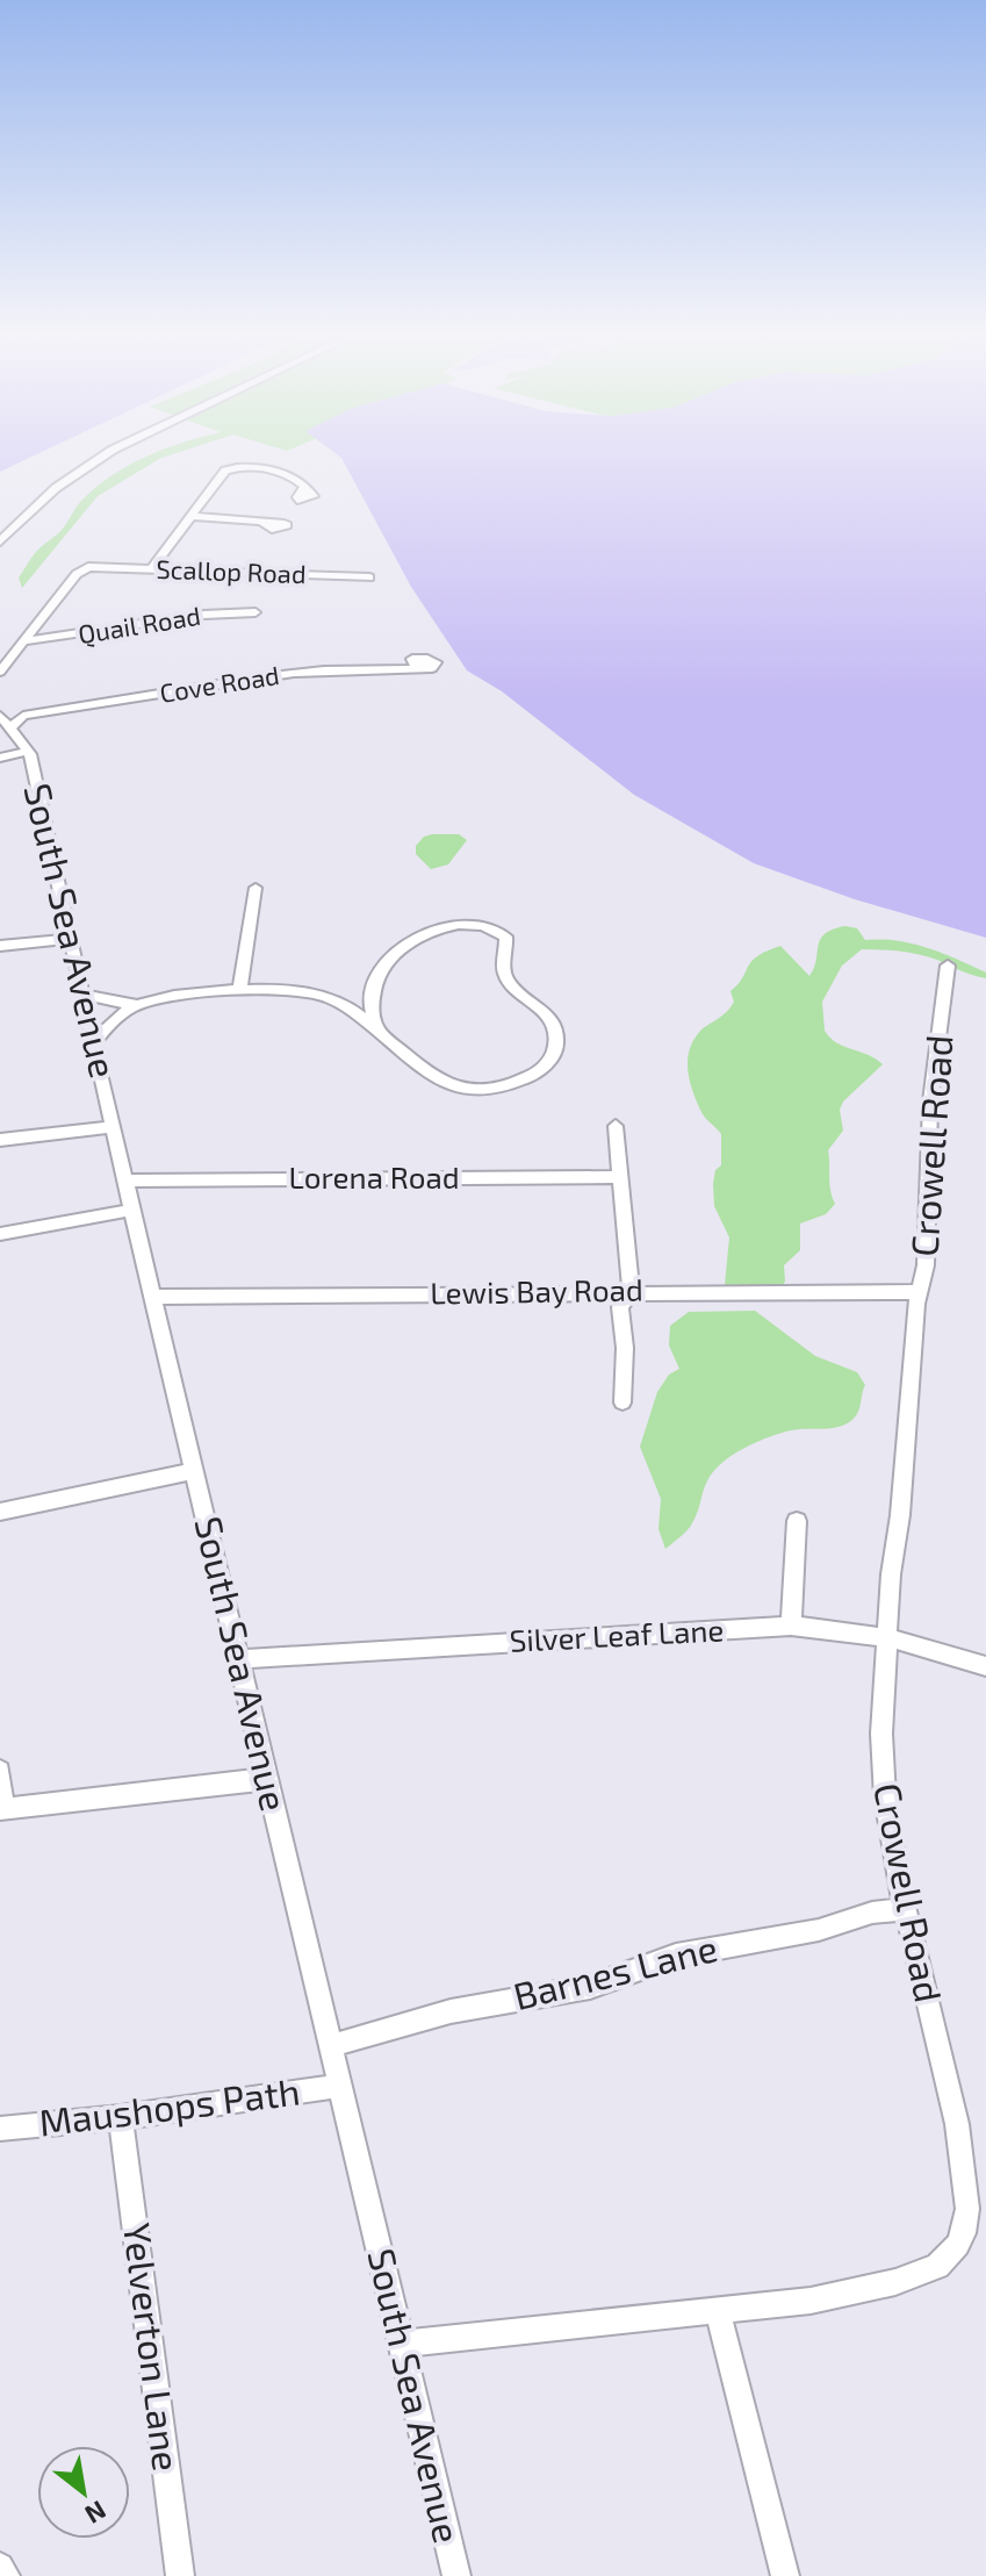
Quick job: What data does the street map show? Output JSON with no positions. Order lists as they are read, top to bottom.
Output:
{
  "streets": {
    "street": [
      "Scallop Road",
      "Quail Road",
      "Cove Road",
      "South Sea Avenue",
      "Crowell Road",
      "Lorena Road",
      "Lewis Bay Road",
      "Silver Leaf Lane",
      "Barnes Lane",
      "Maushops Path",
      "Yelverton Lane"
    ]
  },
  "crossings": [
    ["Scallop Road", "Quail Road"],
    ["South Sea Avenue", "Crowell Road"],
    ["South Sea Avenue", "Lorena Road"],
    ["South Sea Avenue", "Lewis Bay Road"],
    ["South Sea Avenue", "Silver Leaf Lane"],
    ["South Sea Avenue", "Barnes Lane"],
    ["South Sea Avenue", "Maushops Path"],
    ["Crowell Road", "Lewis Bay Road"],
    ["Crowell Road", "Silver Leaf Lane"],
    ["Crowell Road", "Barnes Lane"],
    ["Maushops Path", "Yelverton Lane"]
  ],
  "north": "bottom right"
}
